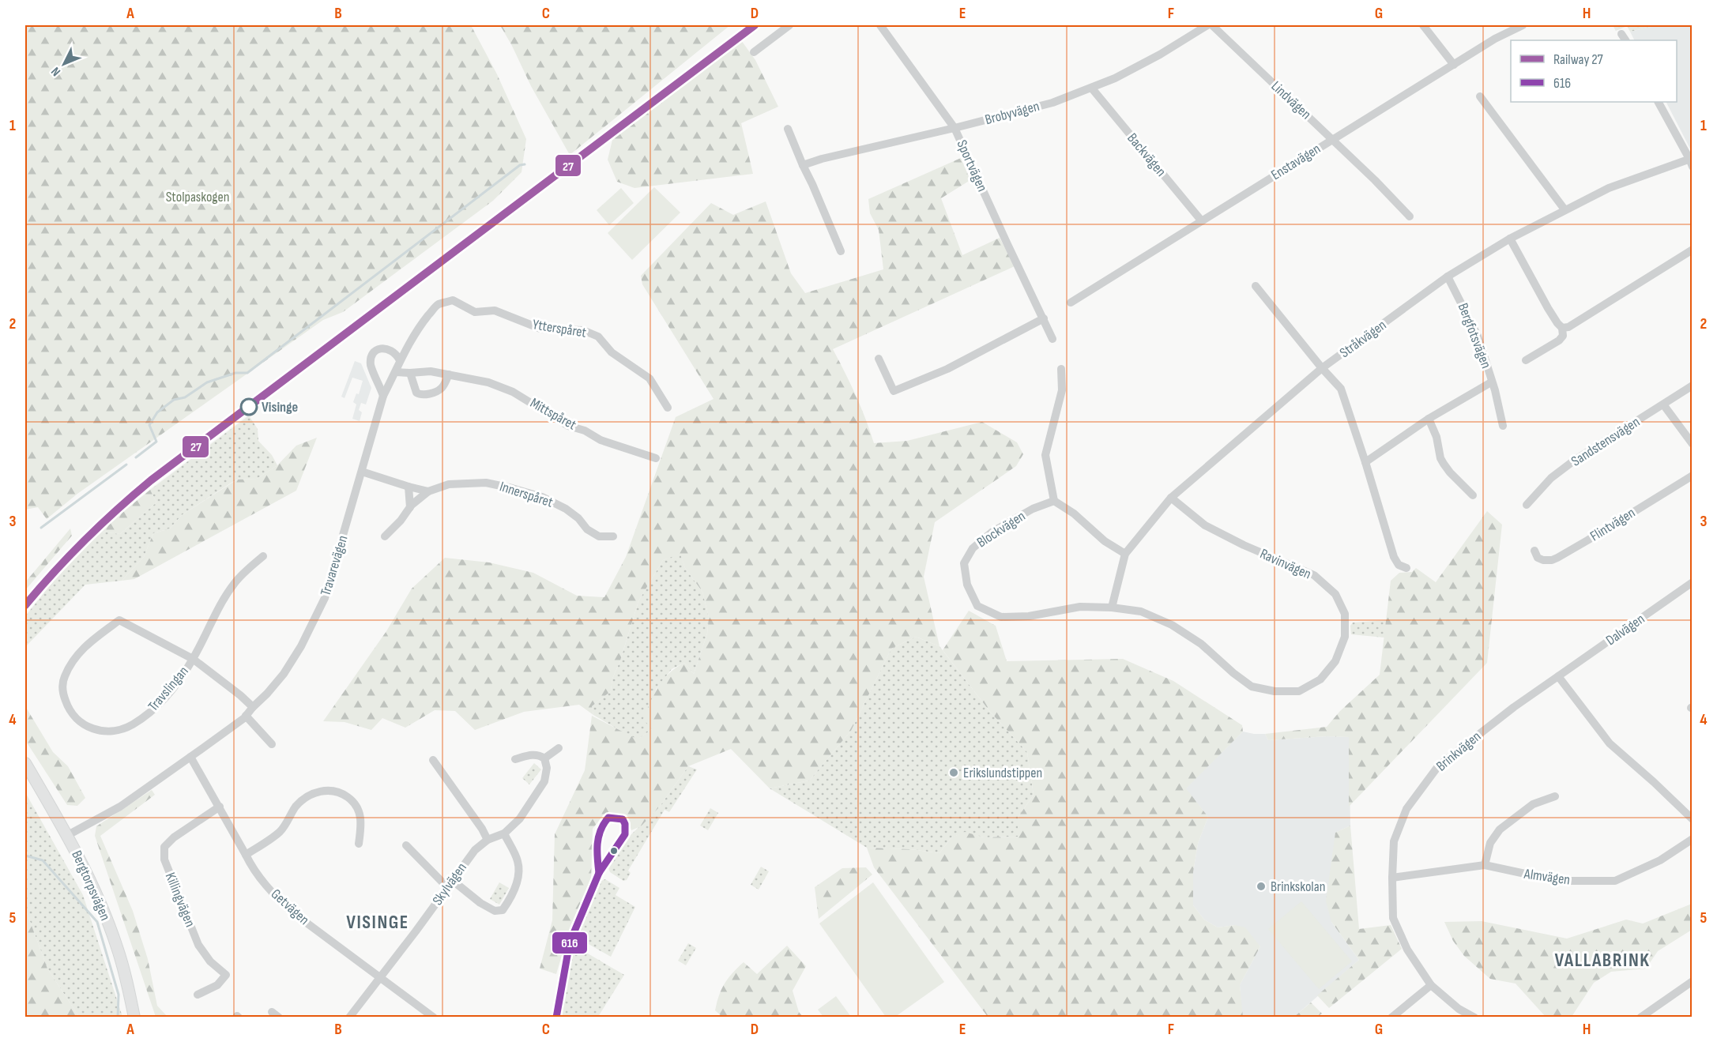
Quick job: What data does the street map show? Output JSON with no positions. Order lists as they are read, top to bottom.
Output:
{
  "streets": {
    "main road": ["Bergtorpsvägen"],
    "street": [
      "Lindvägen",
      "Brobyvägen",
      "Backvägen",
      "Enstavägen",
      "Sportvägen",
      "Ytterspåret",
      "Bergfotsvägen",
      "Stråkvägen",
      "Mittspåret",
      "Sandstensvägen",
      "Innerspåret",
      "Flintvägen",
      "Blockvägen",
      "Ravinvägen",
      "Travarevägen",
      "Dalvägen",
      "Travslingan",
      "Brinkvägen",
      "Almvägen",
      "Skylvägen",
      "Killingvägen",
      "Getvägen"
    ]
  },
  "crossings": [
    ["Lindvägen", "Enstavägen"],
    ["Brobyvägen", "Backvägen"],
    ["Brobyvägen", "Sportvägen"],
    ["Backvägen", "Enstavägen"],
    ["Ytterspåret", "Travarevägen"],
    ["Bergfotsvägen", "Stråkvägen"],
    ["Stråkvägen", "Blockvägen"],
    ["Stråkvägen", "Ravinvägen"],
    ["Mittspåret", "Travarevägen"],
    ["Blockvägen", "Ravinvägen"],
    ["Travarevägen", "Bergtorpsvägen"],
    ["Travarevägen", "Getvägen"],
    ["Dalvägen", "Brinkvägen"],
    ["Brinkvägen", "Almvägen"],
    ["Skylvägen", "Getvägen"],
    ["Killingvägen", "Getvägen"]
  ],
  "districts": ["VISINGE", "VALLABRINK"],
  "parks": ["Stolpaskogen"],
  "places": ["Visinge", "Erikslundstippen", "Brinkskolan"],
  "lines": ["rail line 27", "transit line 616"],
  "legend": ["Railway 27", "616"],
  "north": "bottom left",
  "grid": {
    "columns": [
      "A",
      "B",
      "C",
      "D",
      "E",
      "F",
      "G",
      "H"
    ],
    "rows": [
      "1",
      "2",
      "3",
      "4",
      "5"
    ]
  }
}
